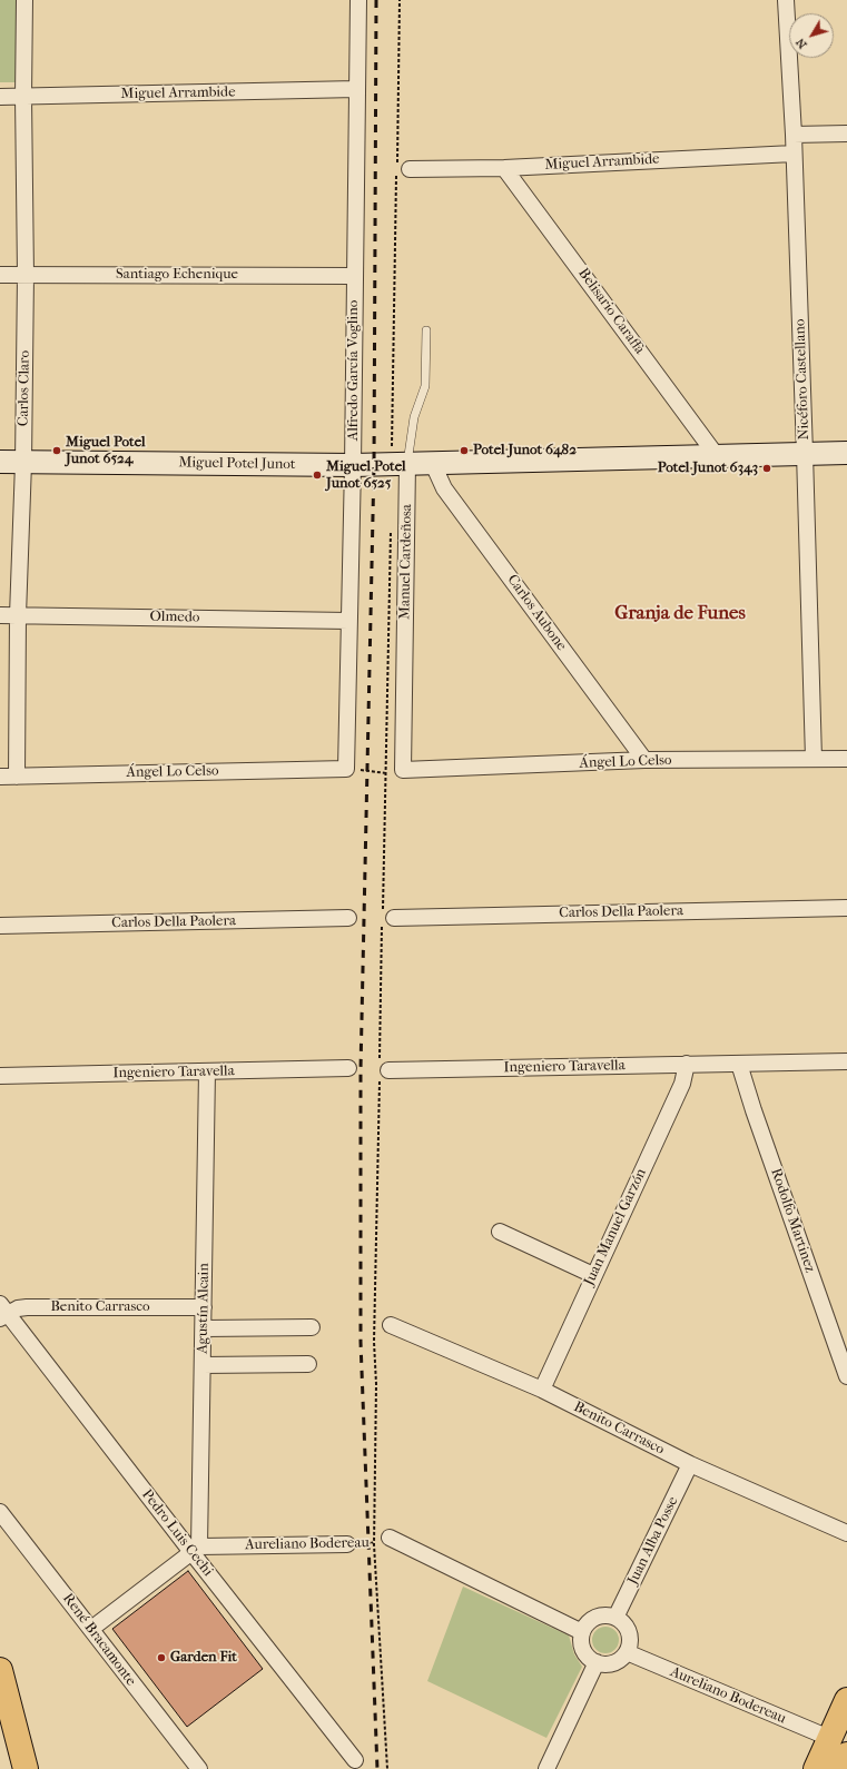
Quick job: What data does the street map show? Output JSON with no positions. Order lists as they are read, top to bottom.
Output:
{
  "streets": {
    "main road": ["Miguel Potel Junot"],
    "street": [
      "Miguel Arrambide",
      "Santiago Echenique",
      "Belisario Caraffa",
      "Alfredo García Voglino",
      "Nicéforo Castellano",
      "Carlos Claro",
      "Manuel Cardeñosa",
      "Carlos Aubone",
      "Olmedo",
      "Ángel Lo Celso",
      "Carlos Della Paolera",
      "Ingeniero Taravella",
      "Rodolfo Martinez",
      "Juan Manuel Garzón",
      "Benito Carrasco",
      "Agustín Alcain",
      "Pedro Luis Cechi",
      "Juan Alba Posse",
      "Aureliano Bodereau",
      "René Bracamonte"
    ]
  },
  "crossings": [
    ["Miguel Arrambide", "Belisario Caraffa"],
    ["Miguel Arrambide", "Alfredo García Voglino"],
    ["Miguel Arrambide", "Nicéforo Castellano"],
    ["Miguel Arrambide", "Carlos Claro"],
    ["Santiago Echenique", "Alfredo García Voglino"],
    ["Santiago Echenique", "Carlos Claro"],
    ["Belisario Caraffa", "Miguel Potel Junot"],
    ["Alfredo García Voglino", "Miguel Potel Junot"],
    ["Alfredo García Voglino", "Olmedo"],
    ["Alfredo García Voglino", "Ángel Lo Celso"],
    ["Nicéforo Castellano", "Miguel Potel Junot"],
    ["Nicéforo Castellano", "Ángel Lo Celso"],
    ["Carlos Claro", "Miguel Potel Junot"],
    ["Carlos Claro", "Olmedo"],
    ["Carlos Claro", "Ángel Lo Celso"],
    ["Miguel Potel Junot", "Manuel Cardeñosa"],
    ["Miguel Potel Junot", "Carlos Aubone"],
    ["Manuel Cardeñosa", "Ángel Lo Celso"],
    ["Carlos Aubone", "Ángel Lo Celso"],
    ["Ingeniero Taravella", "Rodolfo Martinez"],
    ["Ingeniero Taravella", "Juan Manuel Garzón"],
    ["Ingeniero Taravella", "Agustín Alcain"],
    ["Juan Manuel Garzón", "Benito Carrasco"],
    ["Benito Carrasco", "Agustín Alcain"],
    ["Benito Carrasco", "Pedro Luis Cechi"],
    ["Benito Carrasco", "Juan Alba Posse"],
    ["Agustín Alcain", "Pedro Luis Cechi"],
    ["Agustín Alcain", "Aureliano Bodereau"],
    ["Pedro Luis Cechi", "Aureliano Bodereau"],
    ["Juan Alba Posse", "Aureliano Bodereau"]
  ],
  "districts": ["Granja de Funes"],
  "places": [
    "Miguel Potel Junot 6524",
    "Potel Junot 6482",
    "Potel Junot 6343",
    "Miguel Potel Junot 6525",
    "Garden Fit"
  ],
  "north": "bottom left"
}
